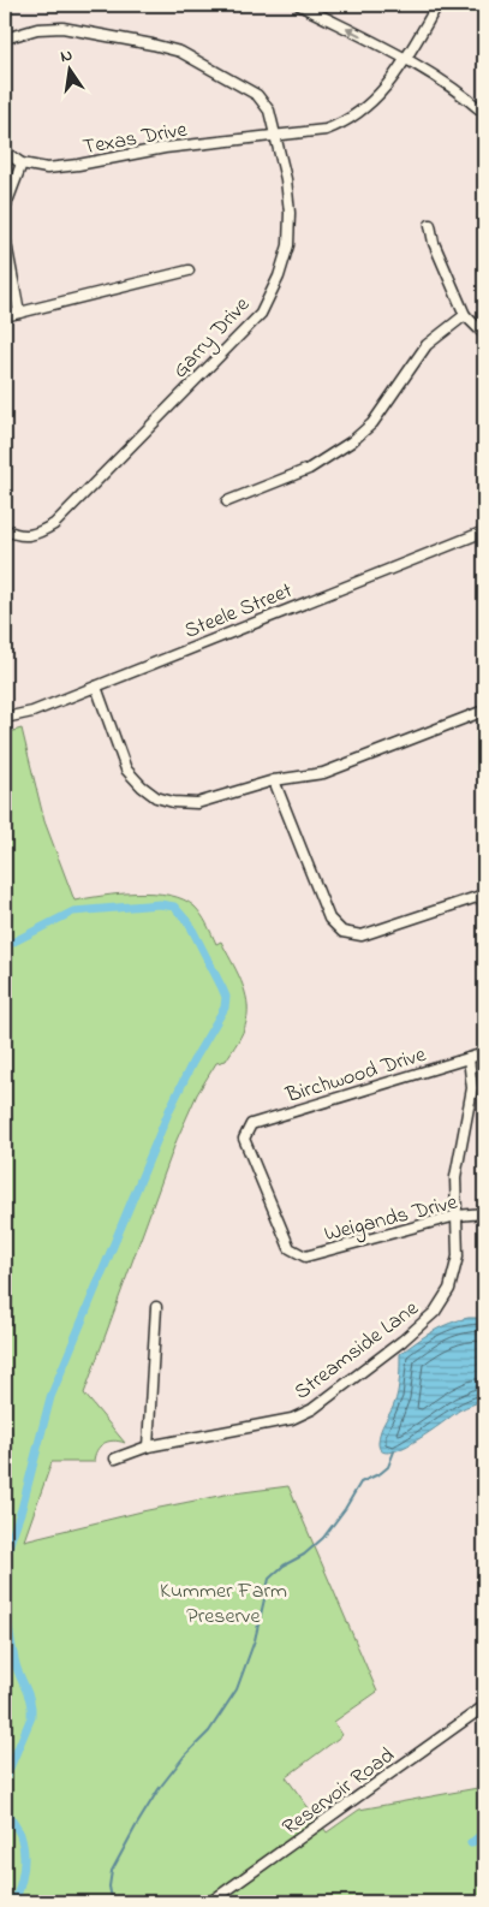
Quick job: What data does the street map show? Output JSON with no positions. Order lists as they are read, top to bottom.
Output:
{
  "streets": {
    "street": [
      "Texas Drive",
      "Garry Drive",
      "Steele Street",
      "Birchwood Drive",
      "Weigands Drive",
      "Streamside Lane",
      "Reservoir Road"
    ]
  },
  "crossings": [
    ["Texas Drive", "Garry Drive"],
    ["Birchwood Drive", "Weigands Drive"],
    ["Birchwood Drive", "Streamside Lane"],
    ["Weigands Drive", "Streamside Lane"]
  ],
  "parks": ["Kummer Farm Preserve"],
  "north": "top"
}
